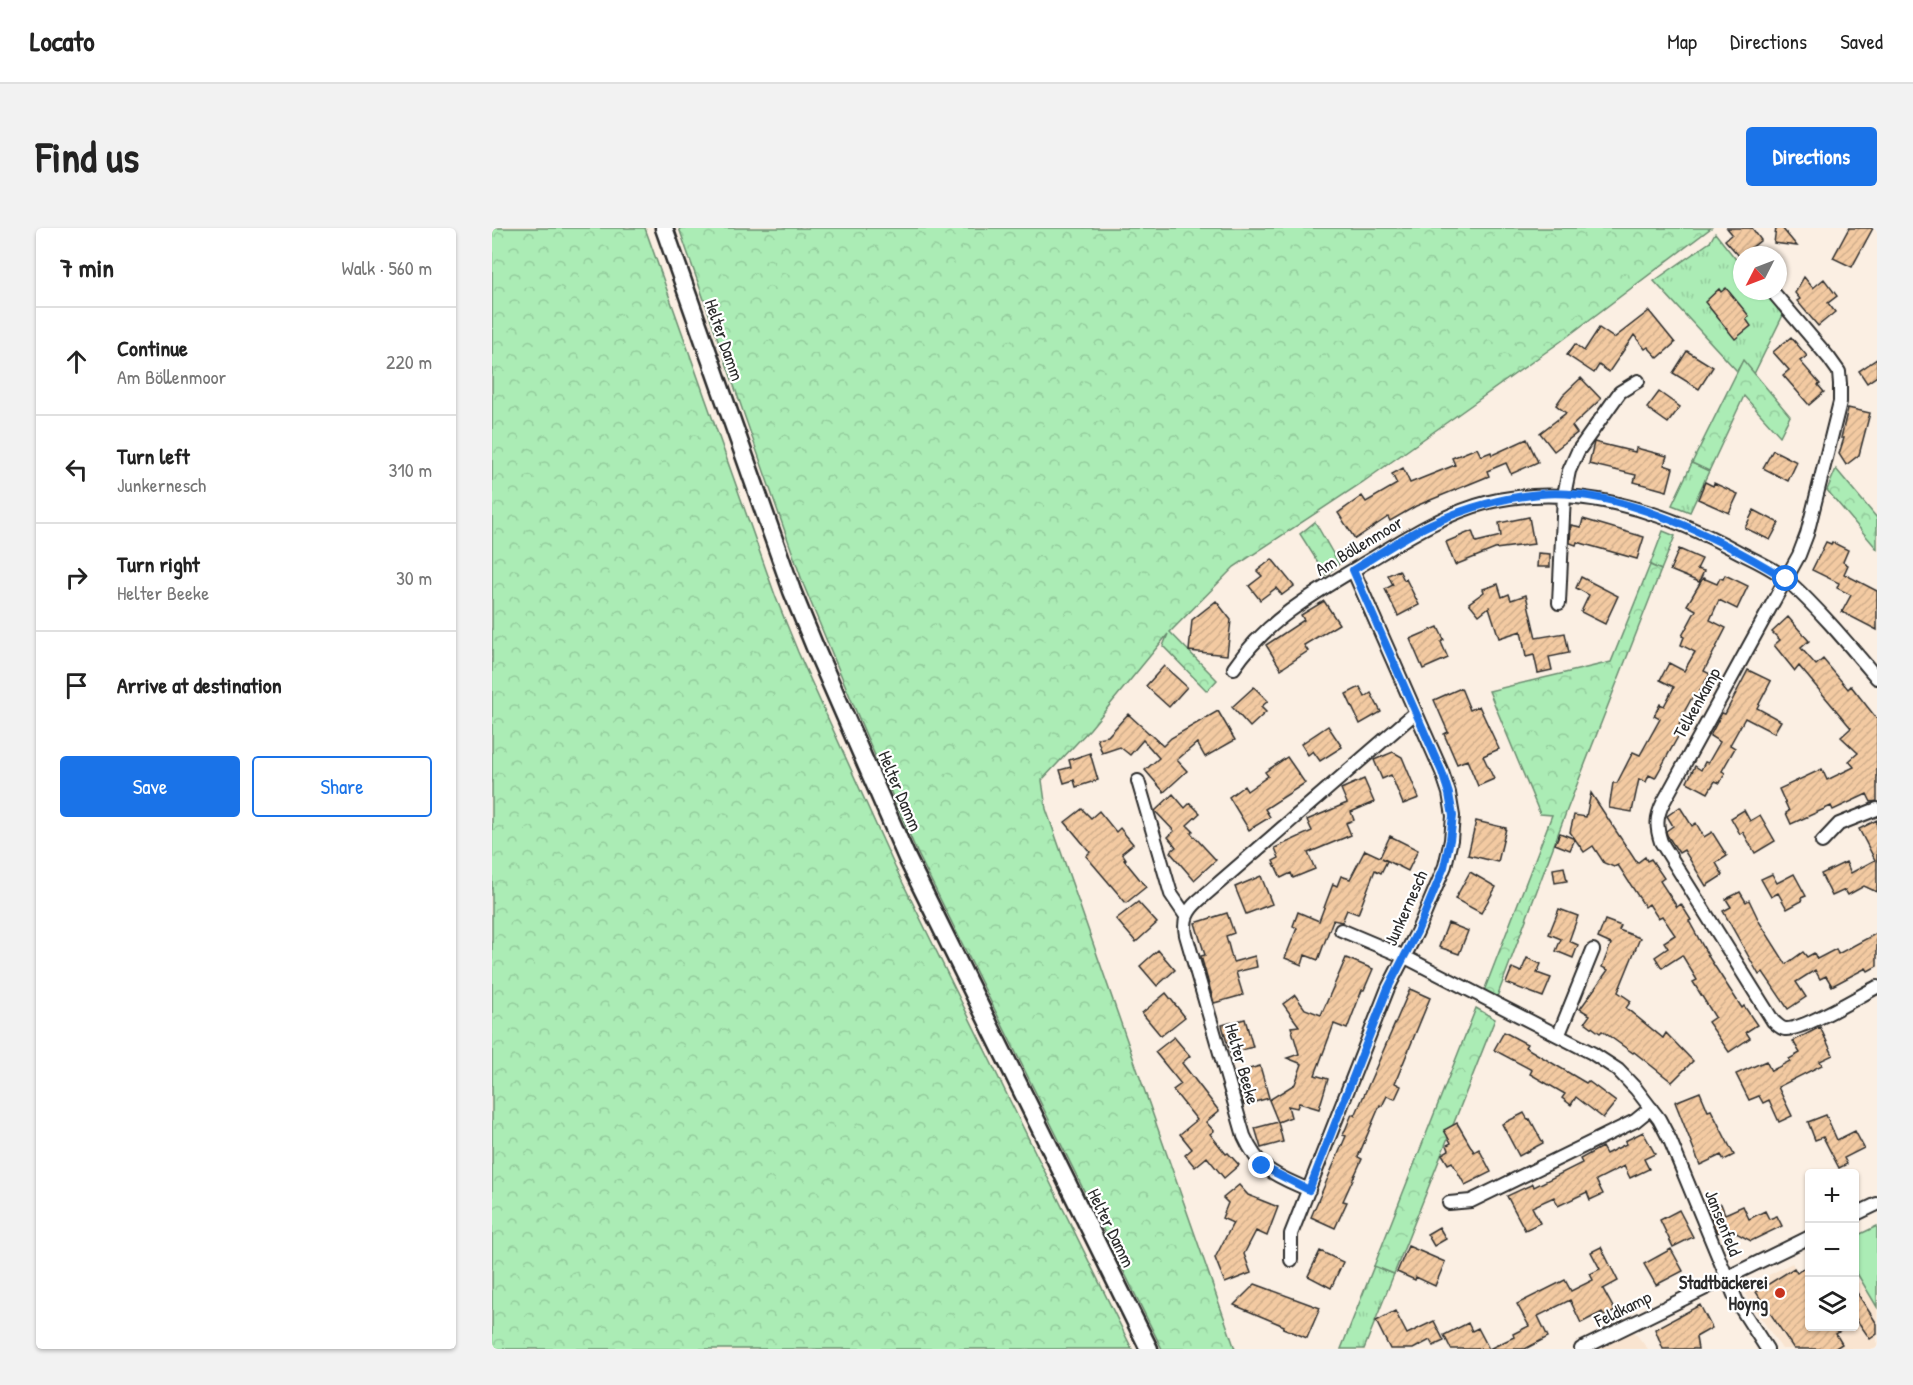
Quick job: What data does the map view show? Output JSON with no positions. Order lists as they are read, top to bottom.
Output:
{
  "streets": {
    "street": [
      "Helter Damm",
      "Am Böllenmoor",
      "Telkenkamp",
      "Junkernesch",
      "Helter Beeke",
      "Jansenfeld",
      "Feldkamp"
    ]
  },
  "crossings": [
    ["Am Böllenmoor", "Telkenkamp"],
    ["Am Böllenmoor", "Junkernesch"],
    ["Junkernesch", "Helter Beeke"],
    ["Junkernesch", "Jansenfeld"],
    ["Jansenfeld", "Feldkamp"]
  ],
  "places": ["Stadtbäckerei Hoyng"],
  "north": "bottom left",
  "page": {
    "header": "Locato",
    "nav": ["Map", "Directions", "Saved"],
    "buttons": [
      "Directions",
      ["Save", "Share"]
    ],
    "title": "Find us",
    "heading": ["7 min", "Walk · 560 m"],
    "list": [
      ["Continue", "Am Böllenmoor", "220 m"],
      ["Turn left", "Junkernesch", "310 m"],
      ["Turn right", "Helter Beeke", "30 m"],
      "Arrive at destination"
    ],
    "map_buttons": ["+", "−"]
  }
}
